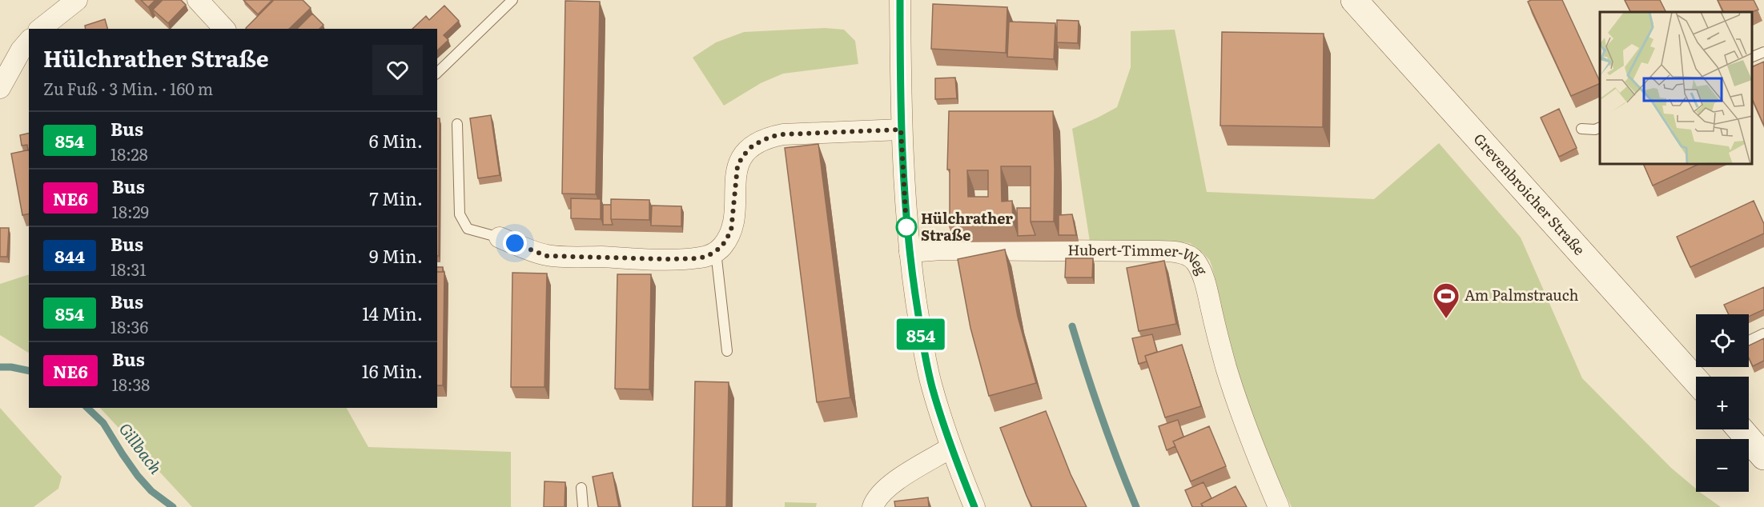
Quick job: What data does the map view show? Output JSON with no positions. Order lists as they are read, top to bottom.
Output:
{
  "streets": {
    "main road": ["Grevenbroicher Straße"],
    "street": ["Hubert-Timmer-Weg"]
  },
  "water": ["Gillbach"],
  "places": {
    "other": ["Hülchrather Straße"],
    "sports": ["Am Palmstrauch"]
  },
  "lines": ["bus line 854"],
  "page": {
    "on_map": "854",
    "heading": ["Hülchrather Straße", "Zu Fuß · 3 Min. · 160 m"],
    "list": [
      {
        "mark": "854",
        "name": "Bus",
        "note": "18:28",
        "value": "6 Min."
      },
      {
        "mark": "NE6",
        "name": "Bus",
        "note": "18:29",
        "value": "7 Min."
      },
      {
        "mark": "844",
        "name": "Bus",
        "note": "18:31",
        "value": "9 Min."
      },
      {
        "mark": "854",
        "name": "Bus",
        "note": "18:36",
        "value": "14 Min."
      },
      {
        "mark": "NE6",
        "name": "Bus",
        "note": "18:38",
        "value": "16 Min."
      }
    ],
    "map_buttons": ["+", "−"]
  }
}
